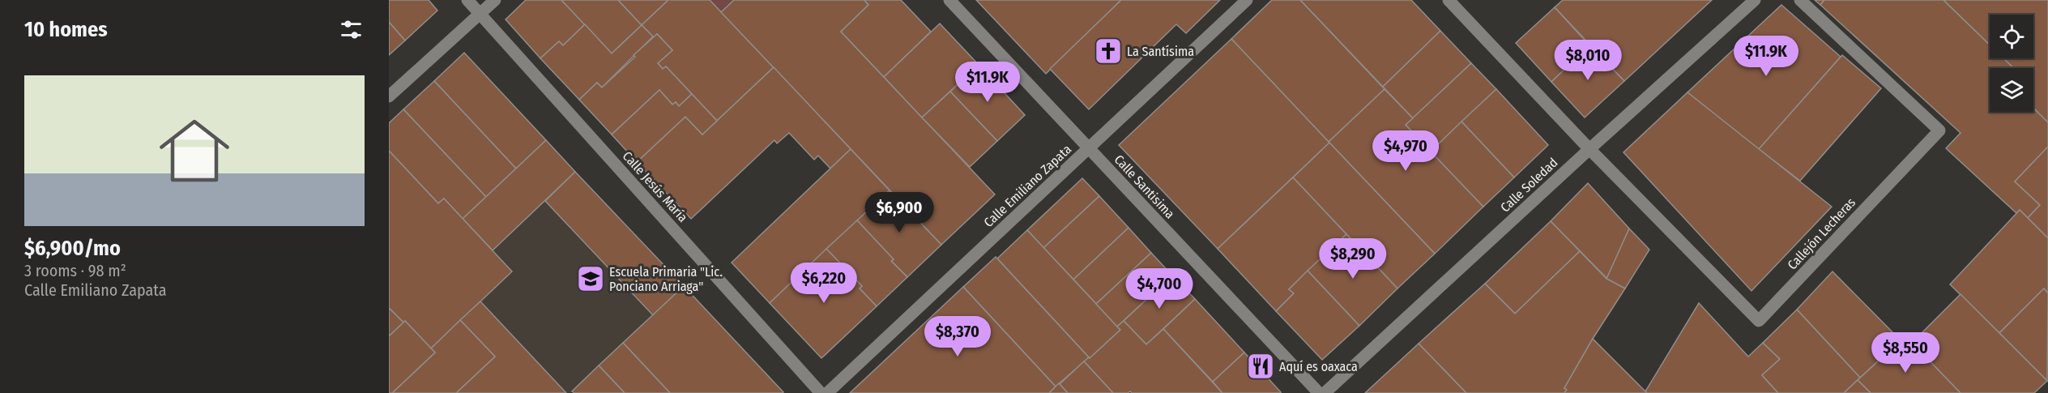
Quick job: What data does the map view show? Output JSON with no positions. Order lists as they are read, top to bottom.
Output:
{
  "streets": {
    "street": [
      "Calle Soledad",
      "Calle Emiliano Zapata",
      "Calle Jesús María",
      "Calle Santisima",
      "Callejón Lecheras"
    ]
  },
  "crossings": [
    ["Calle Soledad", "Callejón Lecheras"],
    ["Calle Emiliano Zapata", "Calle Santisima"]
  ],
  "places": {
    "church": ["La Santísima"],
    "school or university": ["Escuela Primaria \"Lic. Ponciano Arriaga\""],
    "restaurant": ["Aquí es oaxaca"]
  },
  "page": {
    "heading": "10 homes",
    "price": [
      "$11.9K",
      "$8,010",
      "$11.9K",
      "$4,970",
      "$6,900",
      "$8,290",
      "$6,220",
      "$4,700",
      "$8,370",
      "$8,550"
    ],
    "list": [
      {
        "name": "$6,900/mo",
        "note": "3 rooms · 98 m² · Calle Emiliano Zapata"
      }
    ]
  }
}
